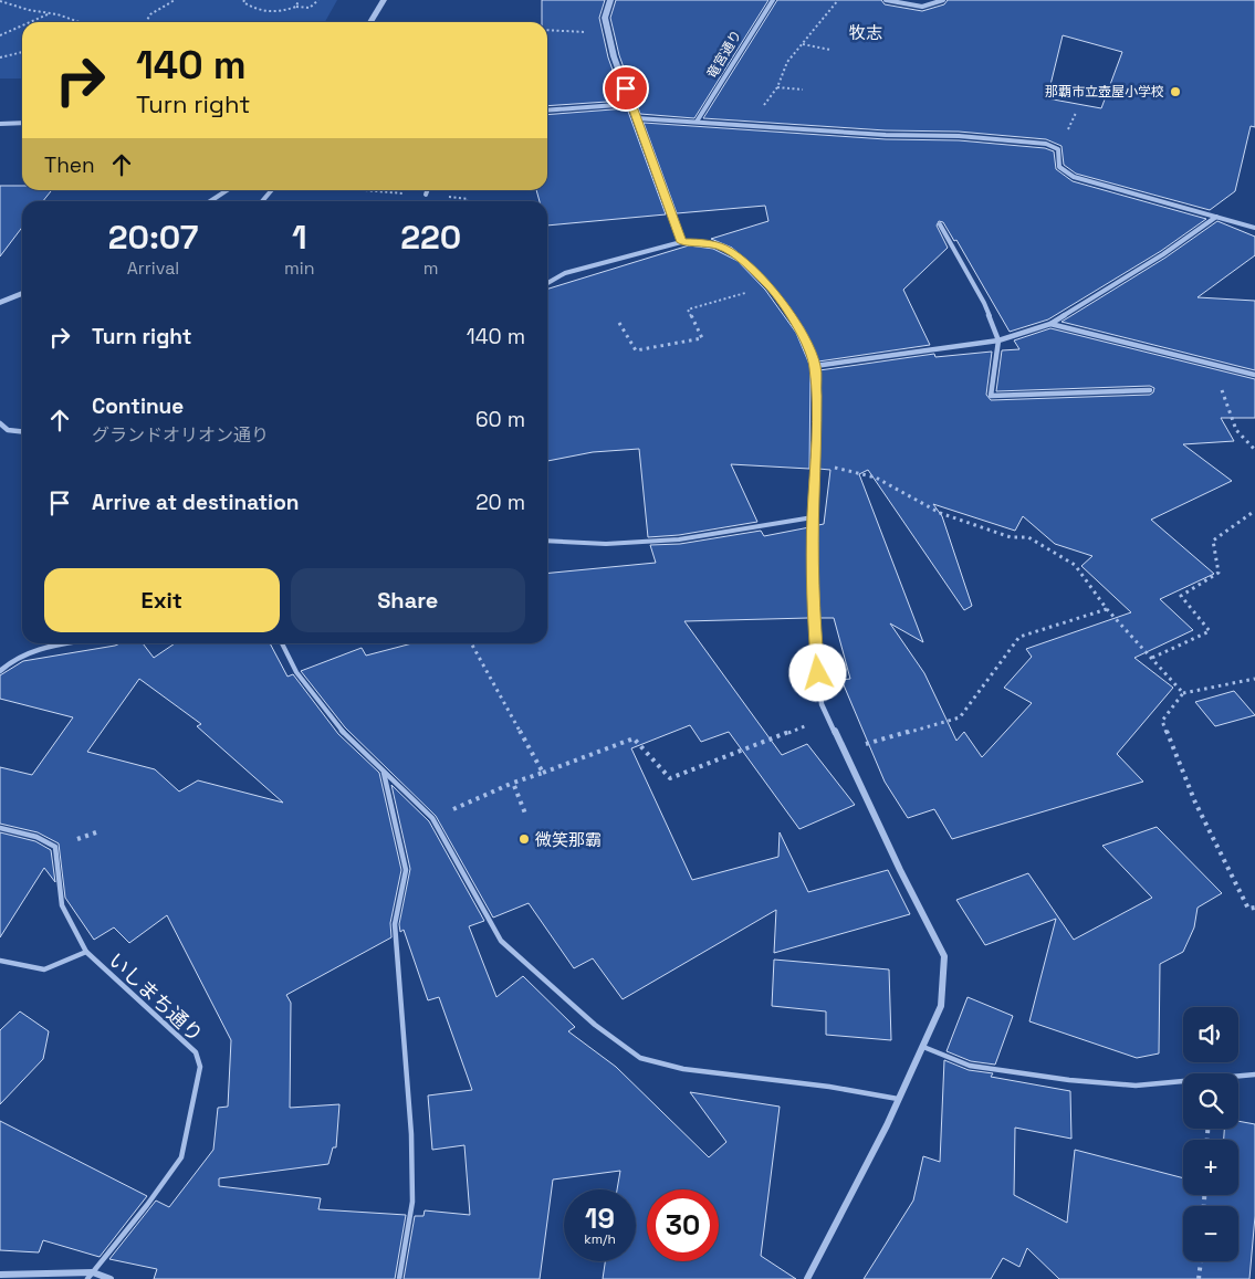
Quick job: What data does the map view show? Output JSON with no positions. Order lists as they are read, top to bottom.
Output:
{
  "streets": {
    "street": ["竜宮通り"],
    "lane": ["いしまち通り"]
  },
  "districts": ["牧志"],
  "places": ["那覇市立壺屋小学校", "微笑那霸"],
  "page": {
    "turn": ["140 m", "Turn right"],
    "then": "Then",
    "eta": [
      "20:07",
      "Arrival",
      "1",
      "min",
      "220",
      "m"
    ],
    "list": [
      {
        "name": "Turn right",
        "value": "140 m"
      },
      {
        "name": "Continue",
        "note": "グランドオリオン通り",
        "value": "60 m"
      },
      {
        "name": "Arrive at destination",
        "value": "20 m"
      }
    ],
    "buttons": ["Exit", "Share"],
    "map_buttons": ["+", "−"],
    "speed": "19 km/h",
    "limit": "30"
  }
}
